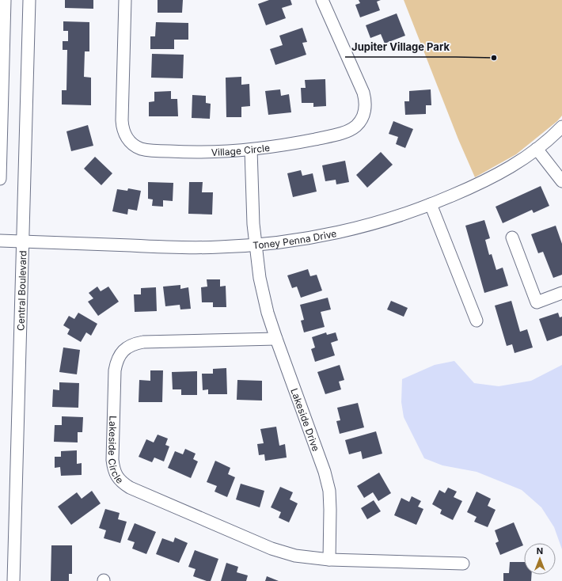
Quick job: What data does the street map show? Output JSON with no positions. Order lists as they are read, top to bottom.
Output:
{
  "streets": {
    "street": [
      "Village Circle",
      "Toney Penna Drive",
      "Central Boulevard",
      "Lakeside Drive",
      "Lakeside Circle"
    ]
  },
  "crossings": [
    ["Village Circle", "Lakeside Drive"],
    ["Toney Penna Drive", "Central Boulevard"],
    ["Toney Penna Drive", "Lakeside Drive"],
    ["Lakeside Drive", "Lakeside Circle"]
  ],
  "places": ["Jupiter Village Park"],
  "north": "top"
}
